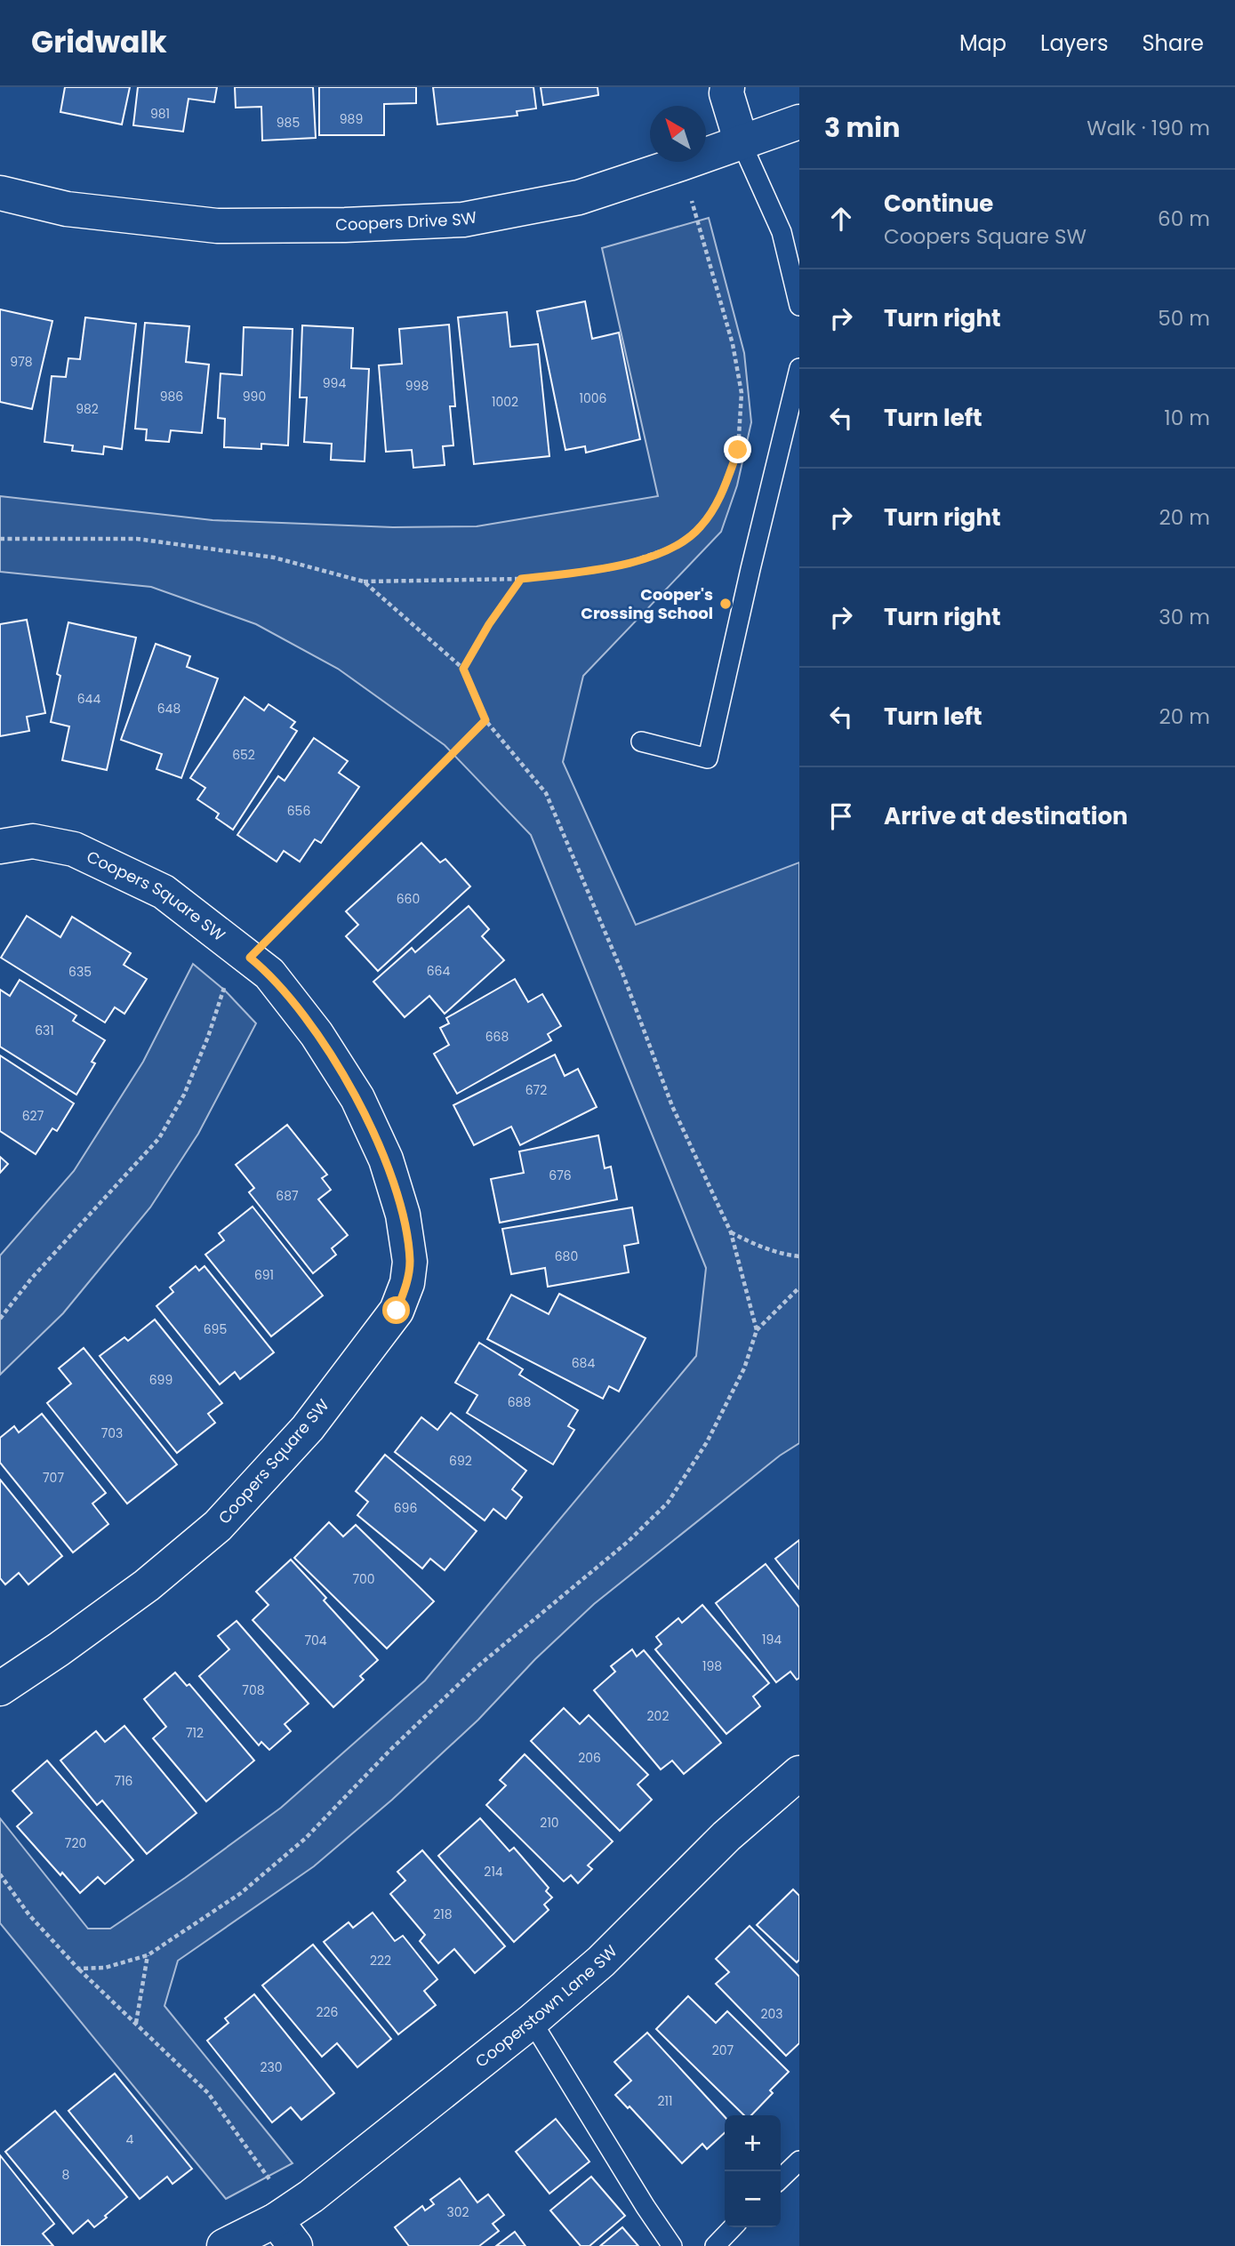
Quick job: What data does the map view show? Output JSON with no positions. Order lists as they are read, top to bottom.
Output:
{
  "streets": {
    "street": ["Coopers Drive SW", "Coopers Square SW", "Cooperstown Lane SW"]
  },
  "places": ["Cooper's Crossing School"],
  "house_numbers": [
    "981",
    "989",
    "985",
    "978",
    "994",
    "998",
    "986",
    "990",
    "1006",
    "1002",
    "982",
    "644",
    "648",
    "652",
    "656",
    "660",
    "664",
    "635",
    "631",
    "668",
    "672",
    "627",
    "676",
    "687",
    "680",
    "691",
    "695",
    "684",
    "699",
    "688",
    "703",
    "692",
    "707",
    "696",
    "700",
    "194",
    "704",
    "198",
    "708",
    "202",
    "712",
    "206",
    "716",
    "210",
    "720",
    "214",
    "218",
    "222",
    "226",
    "203",
    "207",
    "230",
    "211",
    "4",
    "8",
    "302"
  ],
  "north": "top left",
  "page": {
    "header": "Gridwalk",
    "nav": ["Map", "Layers", "Share"],
    "heading": ["3 min", "Walk · 190 m"],
    "list": [
      ["Continue", "Coopers Square SW", "60 m"],
      ["Turn right", "50 m"],
      ["Turn left", "10 m"],
      ["Turn right", "20 m"],
      ["Turn right", "30 m"],
      ["Turn left", "20 m"],
      "Arrive at destination"
    ],
    "map_buttons": ["+", "−"]
  }
}
